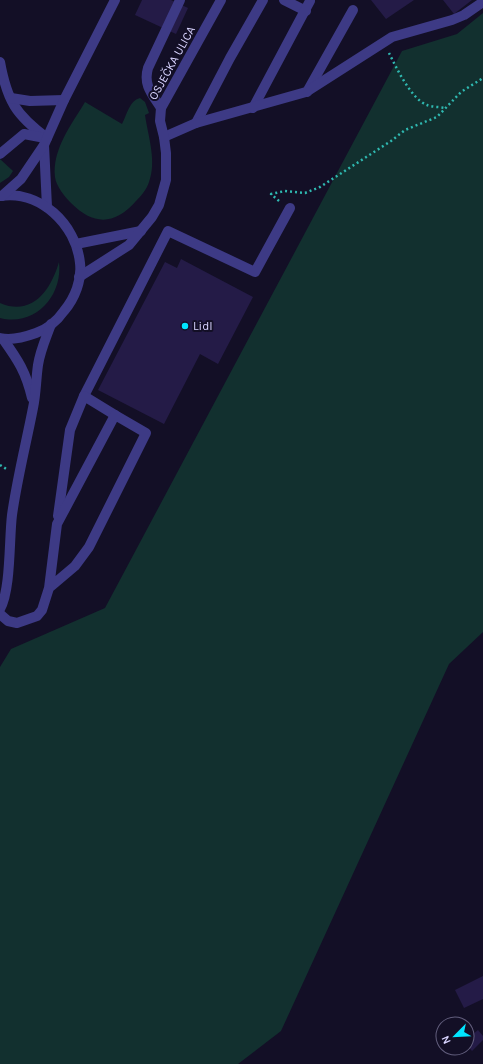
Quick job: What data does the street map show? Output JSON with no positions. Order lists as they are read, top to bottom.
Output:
{
  "streets": {
    "street": ["OSJEČKA ULICA"]
  },
  "places": ["Lidl"],
  "north": "bottom left"
}
